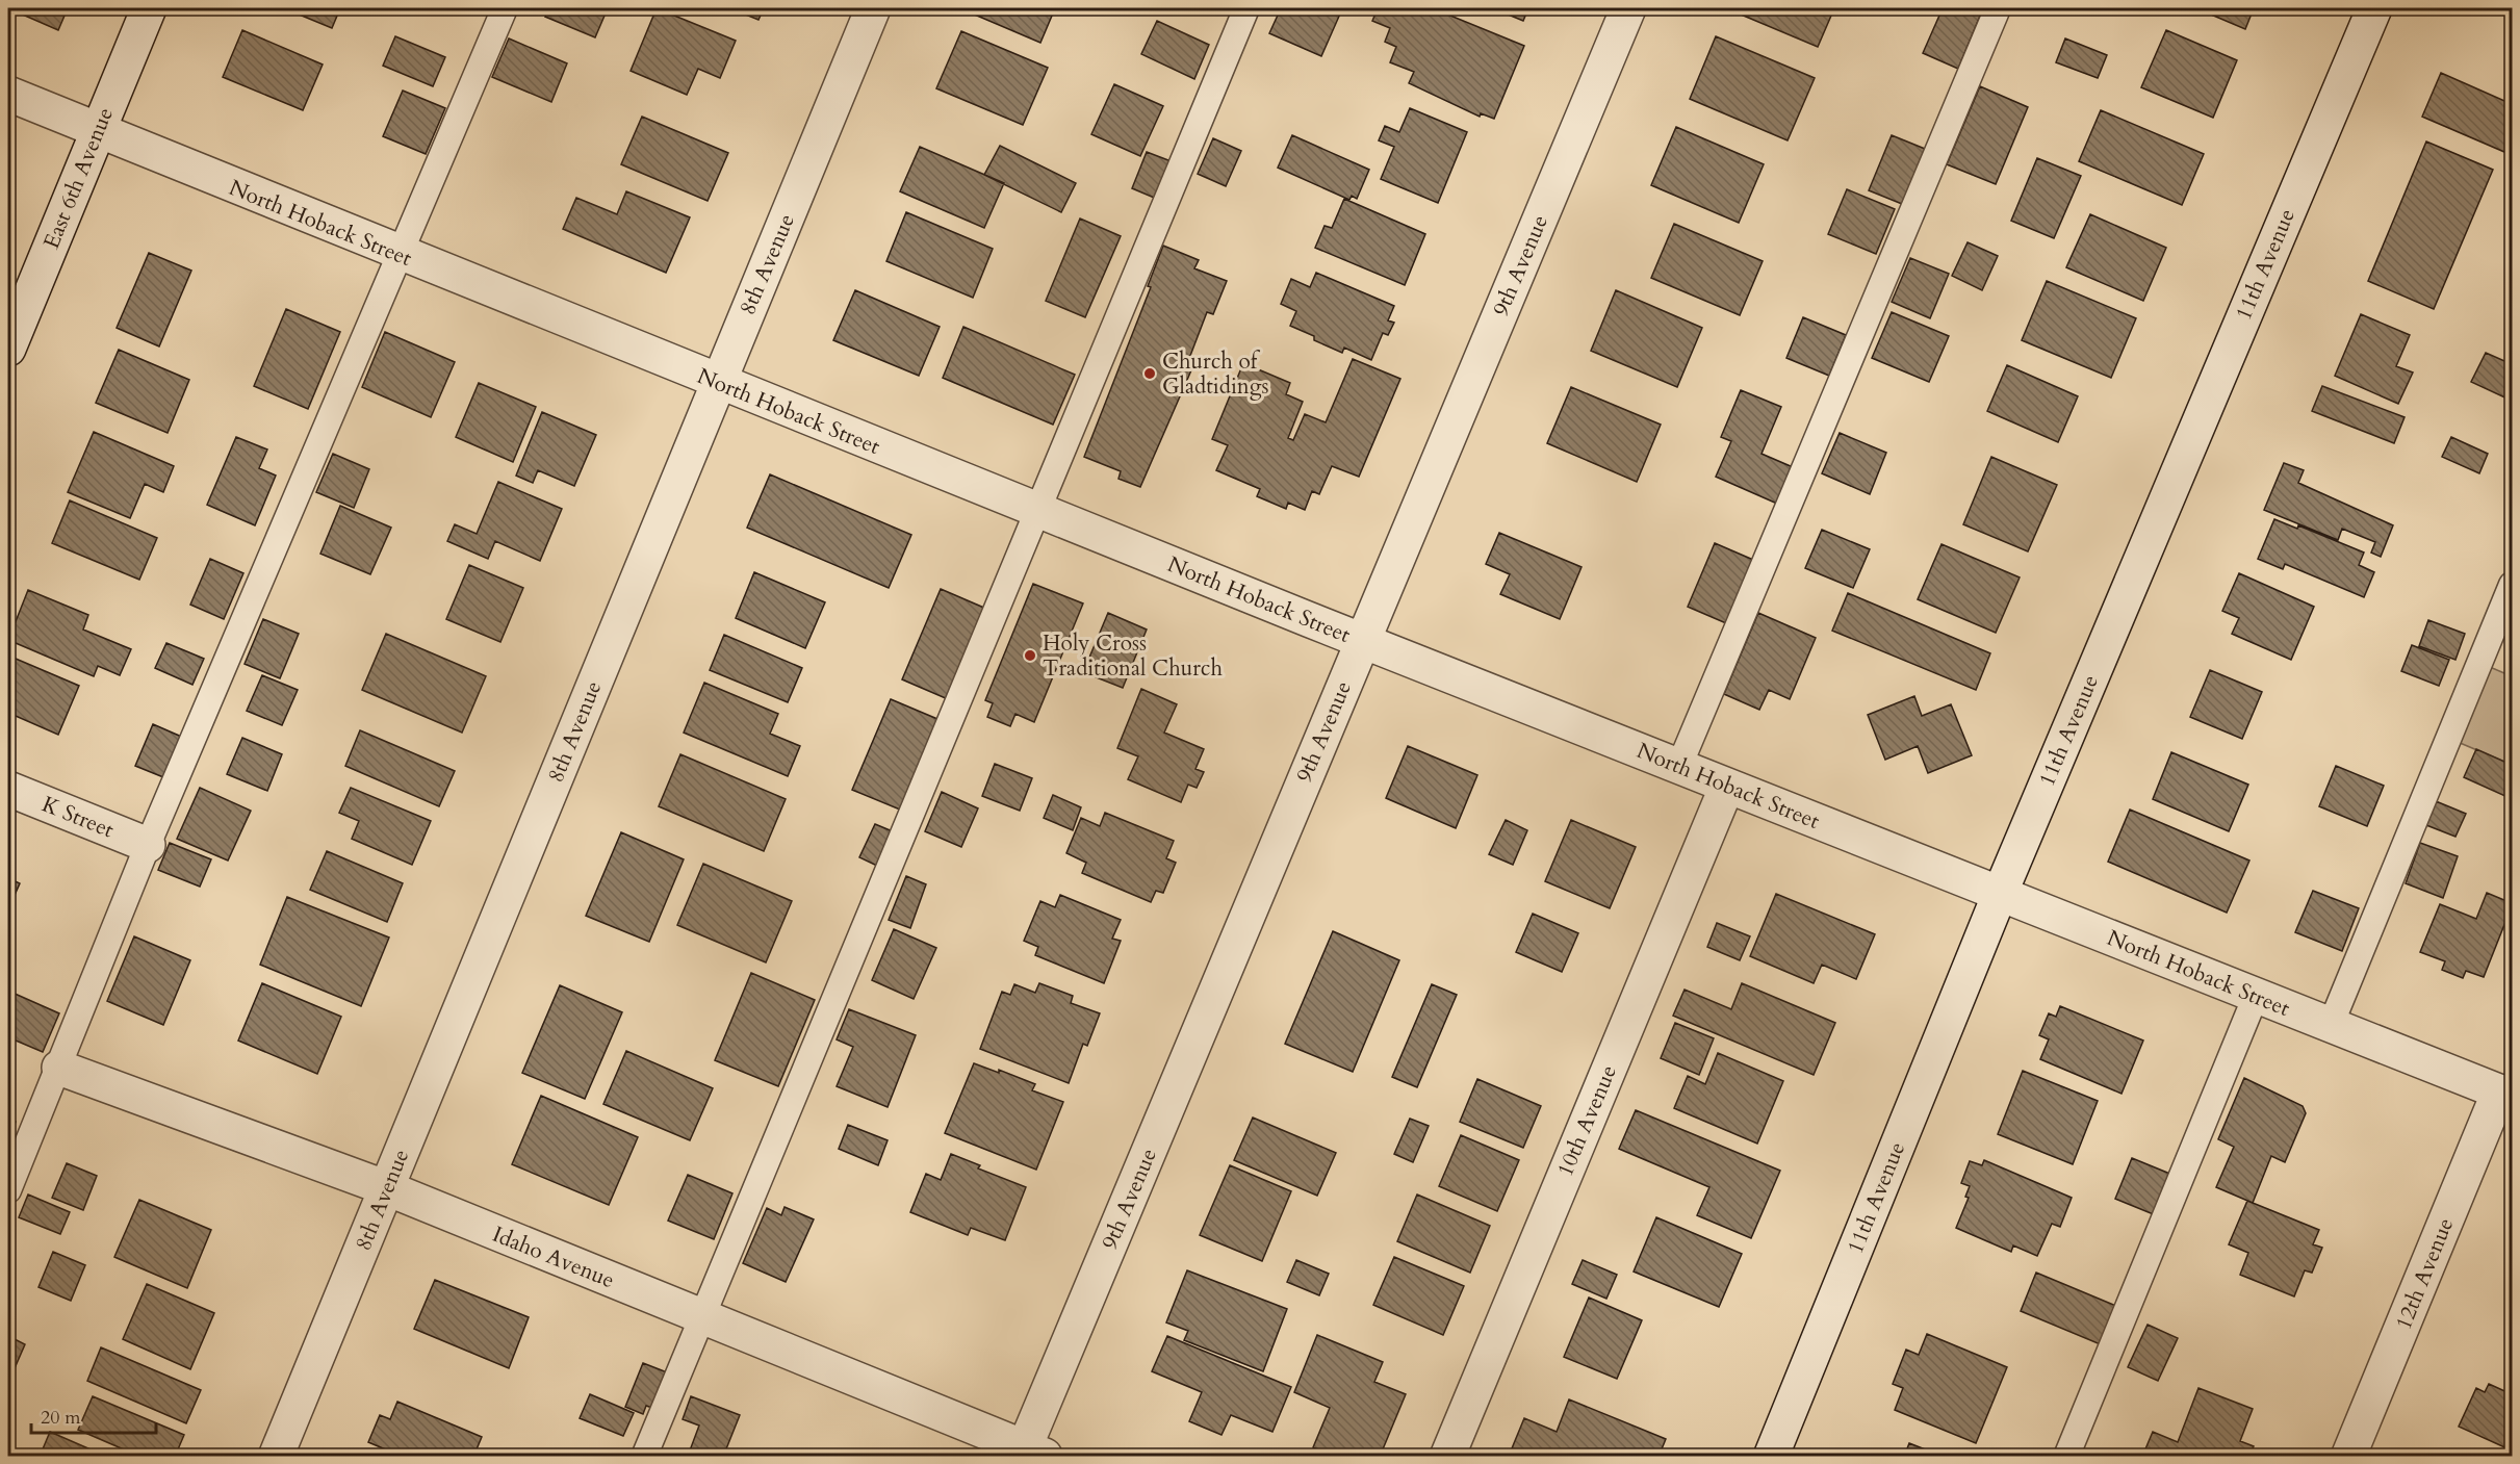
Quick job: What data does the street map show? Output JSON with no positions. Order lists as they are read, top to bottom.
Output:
{
  "streets": {
    "street": [
      "East 6th Avenue",
      "North Hoback Street",
      "8th Avenue",
      "11th Avenue",
      "9th Avenue",
      "K Street",
      "10th Avenue",
      "Idaho Avenue",
      "12th Avenue"
    ]
  },
  "crossings": [
    ["East 6th Avenue", "North Hoback Street"],
    ["North Hoback Street", "8th Avenue"],
    ["North Hoback Street", "11th Avenue"],
    ["North Hoback Street", "9th Avenue"],
    ["North Hoback Street", "10th Avenue"],
    ["North Hoback Street", "12th Avenue"],
    ["8th Avenue", "Idaho Avenue"],
    ["9th Avenue", "Idaho Avenue"]
  ],
  "places": ["Church of Gladtidings", "Holy Cross Traditional Church"],
  "scale_bar": "20 m"
}
